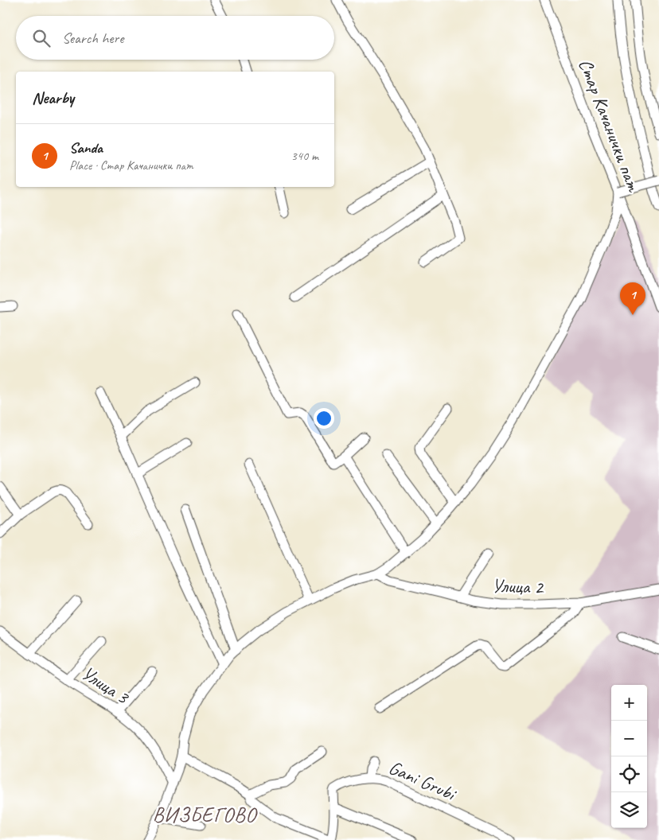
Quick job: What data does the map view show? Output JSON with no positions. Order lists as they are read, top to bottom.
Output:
{
  "streets": {
    "street": [
      "Стар Качанички пат",
      "Улица 2",
      "Улица 3",
      "Gani Grubi"
    ]
  },
  "districts": ["ВИЗБЕГОВО"],
  "page": {
    "search": "Search here",
    "heading": "Nearby",
    "list": [
      {
        "mark": "1",
        "name": "Sanda",
        "note": "Place · Стар Качанички пат",
        "value": "340 m"
      }
    ],
    "pins": "1",
    "map_buttons": ["+", "−"]
  }
}
